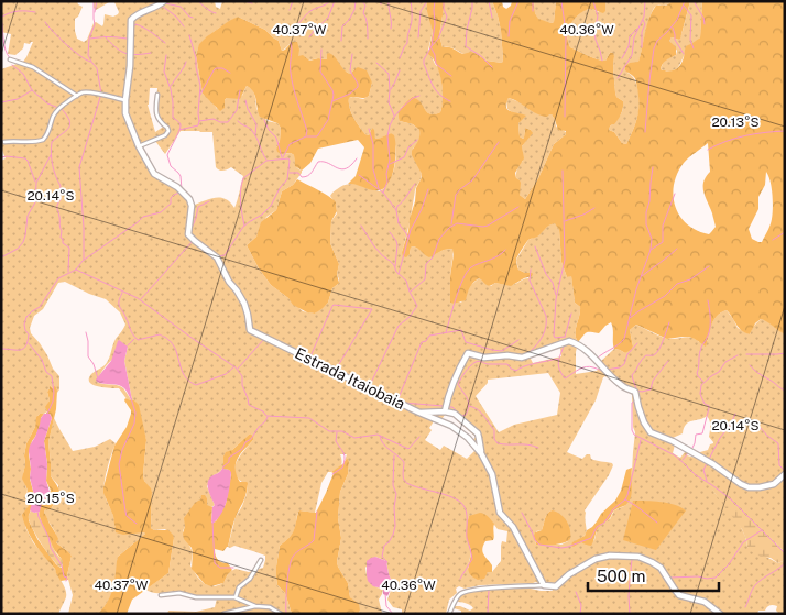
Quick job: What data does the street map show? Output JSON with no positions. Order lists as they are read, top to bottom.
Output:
{
  "streets": {
    "street": ["Estrada Itaiobaia"]
  },
  "scale_bar": "500 m",
  "coordinates": [
    "40.37°W",
    "40.36°W",
    "20.13°S",
    "20.14°S",
    "20.15°S"
  ]
}
